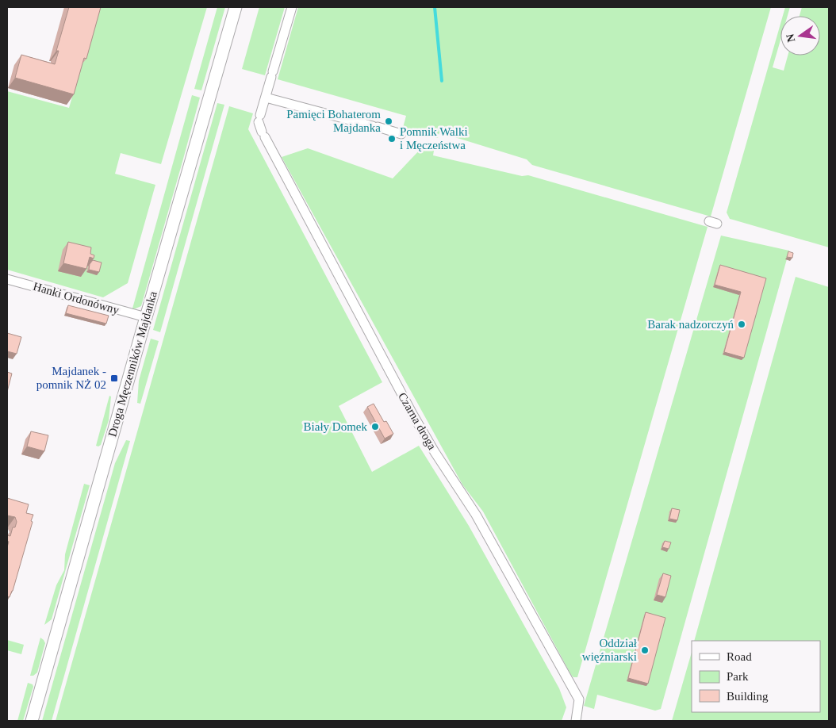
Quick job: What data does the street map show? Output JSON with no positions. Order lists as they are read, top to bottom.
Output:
{
  "streets": {
    "street": ["Hanki Ordonówny", "Droga Męczenników Majdanka", "Czarna droga"]
  },
  "crossings": [
    ["Hanki Ordonówny", "Droga Męczenników Majdanka"]
  ],
  "places": {
    "other": [
      "Pamięci Bohaterom Majdanka",
      "Pomnik Walki i Męczeństwa",
      "Barak nadzorczyń",
      "Biały Domek",
      "Oddział więźniarski"
    ],
    "transit": ["Majdanek - pomnik NŻ 02"]
  },
  "legend": ["Road", "Park", "Building"],
  "north": "left"
}
